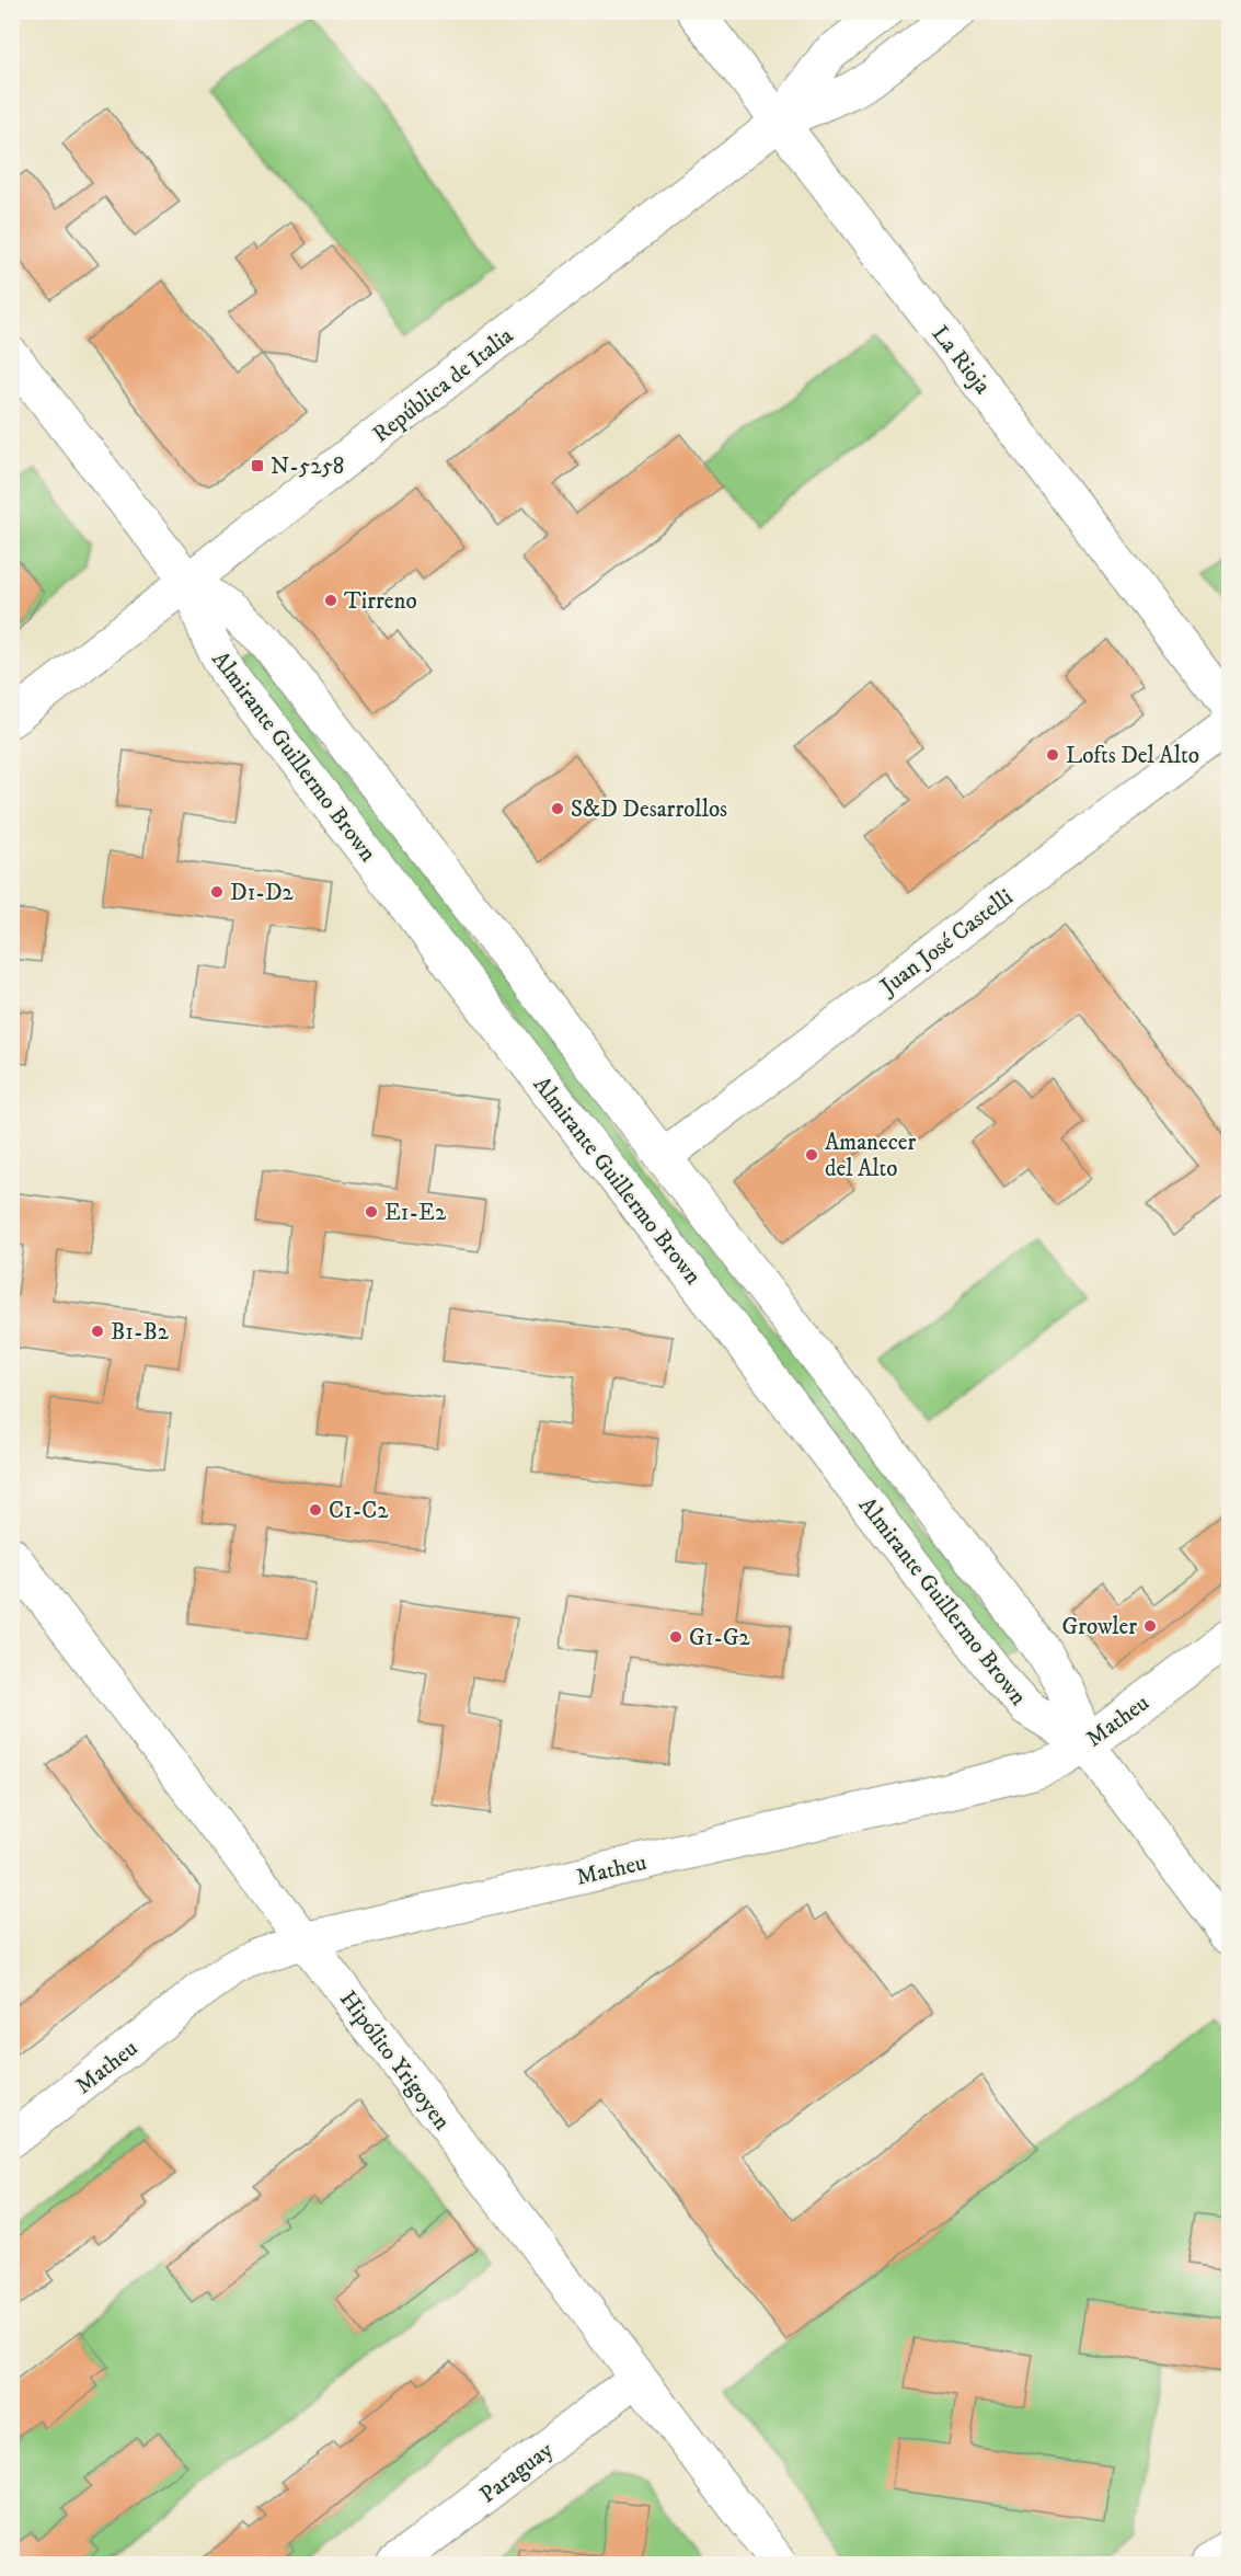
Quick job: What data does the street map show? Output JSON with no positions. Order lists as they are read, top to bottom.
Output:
{
  "streets": {
    "street": [
      "La Rioja",
      "República de Italia",
      "Almirante Guillermo Brown",
      "Juan José Castelli",
      "Matheu",
      "Hipólito Yrigoyen",
      "Paraguay"
    ]
  },
  "crossings": [
    ["La Rioja", "República de Italia"],
    ["República de Italia", "Almirante Guillermo Brown"],
    ["Almirante Guillermo Brown", "Juan José Castelli"],
    ["Almirante Guillermo Brown", "Matheu"],
    ["Matheu", "Hipólito Yrigoyen"],
    ["Hipólito Yrigoyen", "Paraguay"]
  ],
  "places": {
    "transit": ["N-5258"],
    "other": [
      "Tirreno",
      "Lofts Del Alto",
      "S&D Desarrollos",
      "D1-D2",
      "Amanecer del Alto",
      "E1-E2",
      "B1-B2",
      "C1-C2",
      "Growler",
      "G1-G2"
    ]
  }
}
